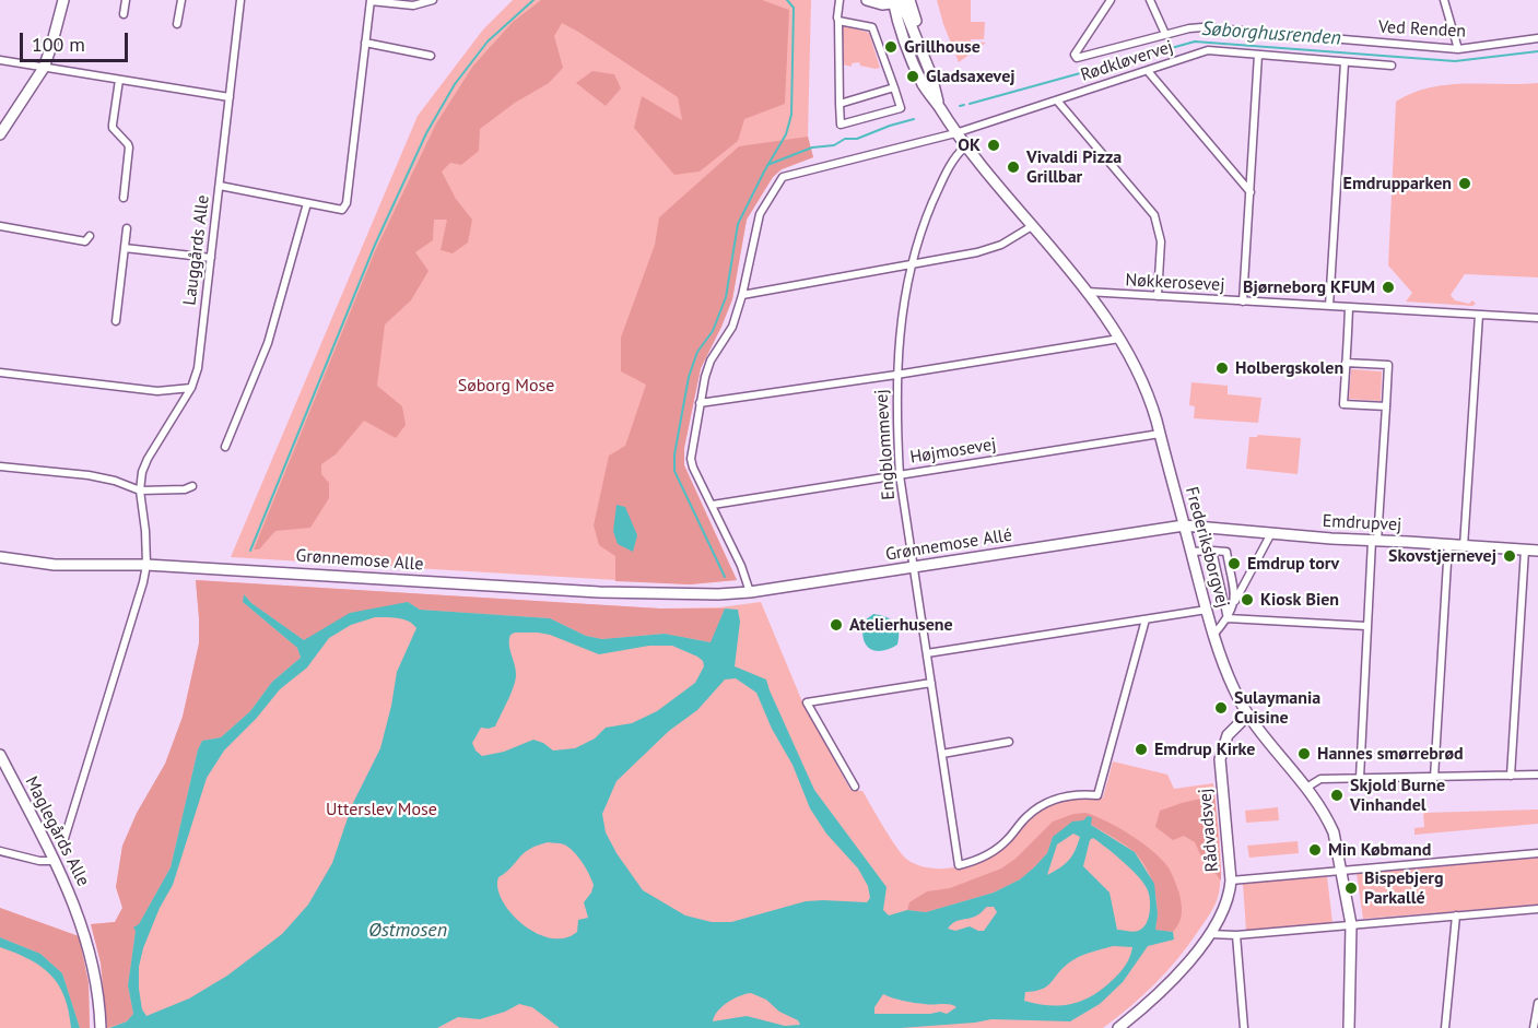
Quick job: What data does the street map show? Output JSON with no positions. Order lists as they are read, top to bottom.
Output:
{
  "streets": {
    "street": [
      "Ved Renden",
      "Rødkløvervej",
      "Lauggårds Alle",
      "Nøkkerosevej",
      "Engblommevej",
      "Højmosevej",
      "Emdrupvej",
      "Grønnemose Allé",
      "Frederiksborgvej",
      "Grønnemose Alle",
      "Rådvadsvej",
      "Maglegårds Alle"
    ]
  },
  "crossings": [
    ["Rødkløvervej", "Frederiksborgvej"],
    ["Lauggårds Alle", "Grønnemose Alle"],
    ["Nøkkerosevej", "Frederiksborgvej"],
    ["Engblommevej", "Højmosevej"],
    ["Engblommevej", "Grønnemose Allé"],
    ["Engblommevej", "Frederiksborgvej"],
    ["Højmosevej", "Frederiksborgvej"],
    ["Emdrupvej", "Grønnemose Allé"],
    ["Emdrupvej", "Frederiksborgvej"],
    ["Grønnemose Allé", "Frederiksborgvej"],
    ["Grønnemose Allé", "Grønnemose Alle"],
    ["Frederiksborgvej", "Rådvadsvej"]
  ],
  "water": ["Søborghusrenden", "Østmosen"],
  "parks": ["Søborg Mose", "Utterslev Mose"],
  "places": [
    "Grillhouse",
    "Gladsaxevej",
    "OK",
    "Vivaldi Pizza Grillbar",
    "Emdrupparken",
    "Bjørneborg KFUM",
    "Holbergskolen",
    "Skovstjernevej",
    "Emdrup torv",
    "Kiosk Bien",
    "Atelierhusene",
    "Sulaymania Cuisine",
    "Emdrup Kirke",
    "Hannes smørrebrød",
    "Skjold Burne Vinhandel",
    "Min Købmand",
    "Bispebjerg Parkallé"
  ],
  "scale_bar": "100 m"
}
